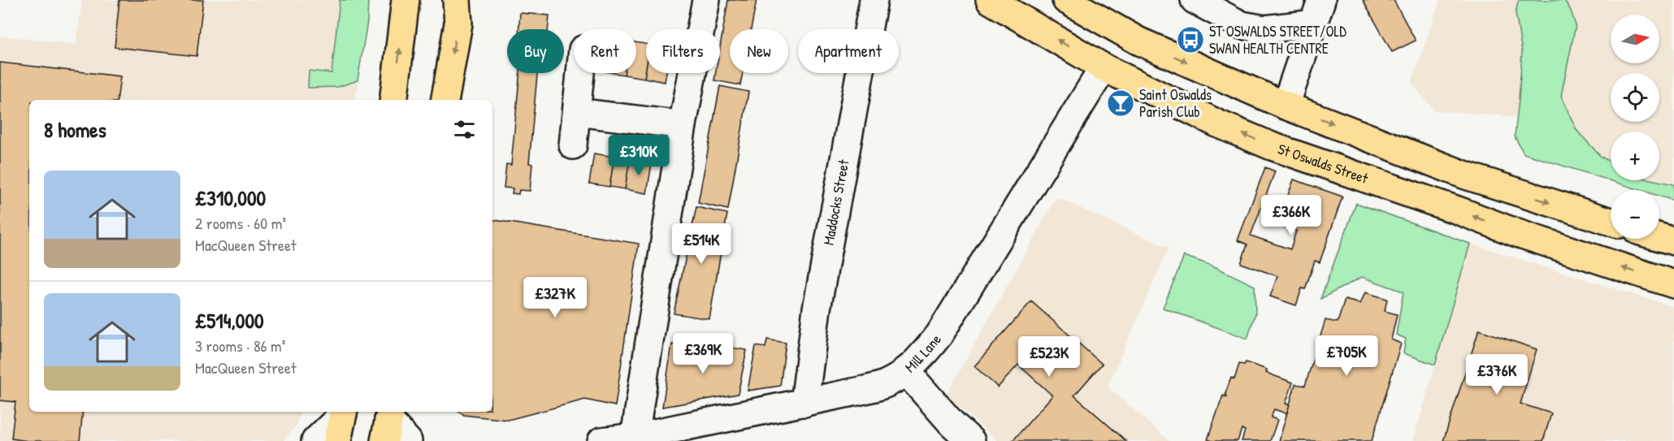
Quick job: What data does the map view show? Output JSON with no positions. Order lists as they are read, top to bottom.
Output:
{
  "streets": {
    "main road": ["St Oswalds Street"],
    "street": ["Maddocks Street", "Mill Lane"]
  },
  "crossings": [
    ["St Oswalds Street", "Mill Lane"],
    ["Maddocks Street", "Mill Lane"]
  ],
  "places": {
    "bus stop": ["ST OSWALDS STREET/OLD SWAN HEALTH CENTRE"],
    "bar": ["Saint Oswalds Parish Club"]
  },
  "north": "right",
  "page": {
    "map_buttons": ["+", "−"],
    "chip": [
      "Buy",
      "Rent",
      "Filters",
      "New",
      "Apartment"
    ],
    "heading": "8 homes",
    "price": [
      "£310K",
      "£366K",
      "£514K",
      "£327K",
      "£369K",
      "£705K",
      "£523K",
      "£376K"
    ],
    "list": [
      {
        "name": "£310,000",
        "note": "2 rooms · 60 m² · MacQueen Street"
      },
      {
        "name": "£514,000",
        "note": "3 rooms · 86 m² · MacQueen Street"
      }
    ]
  }
}
